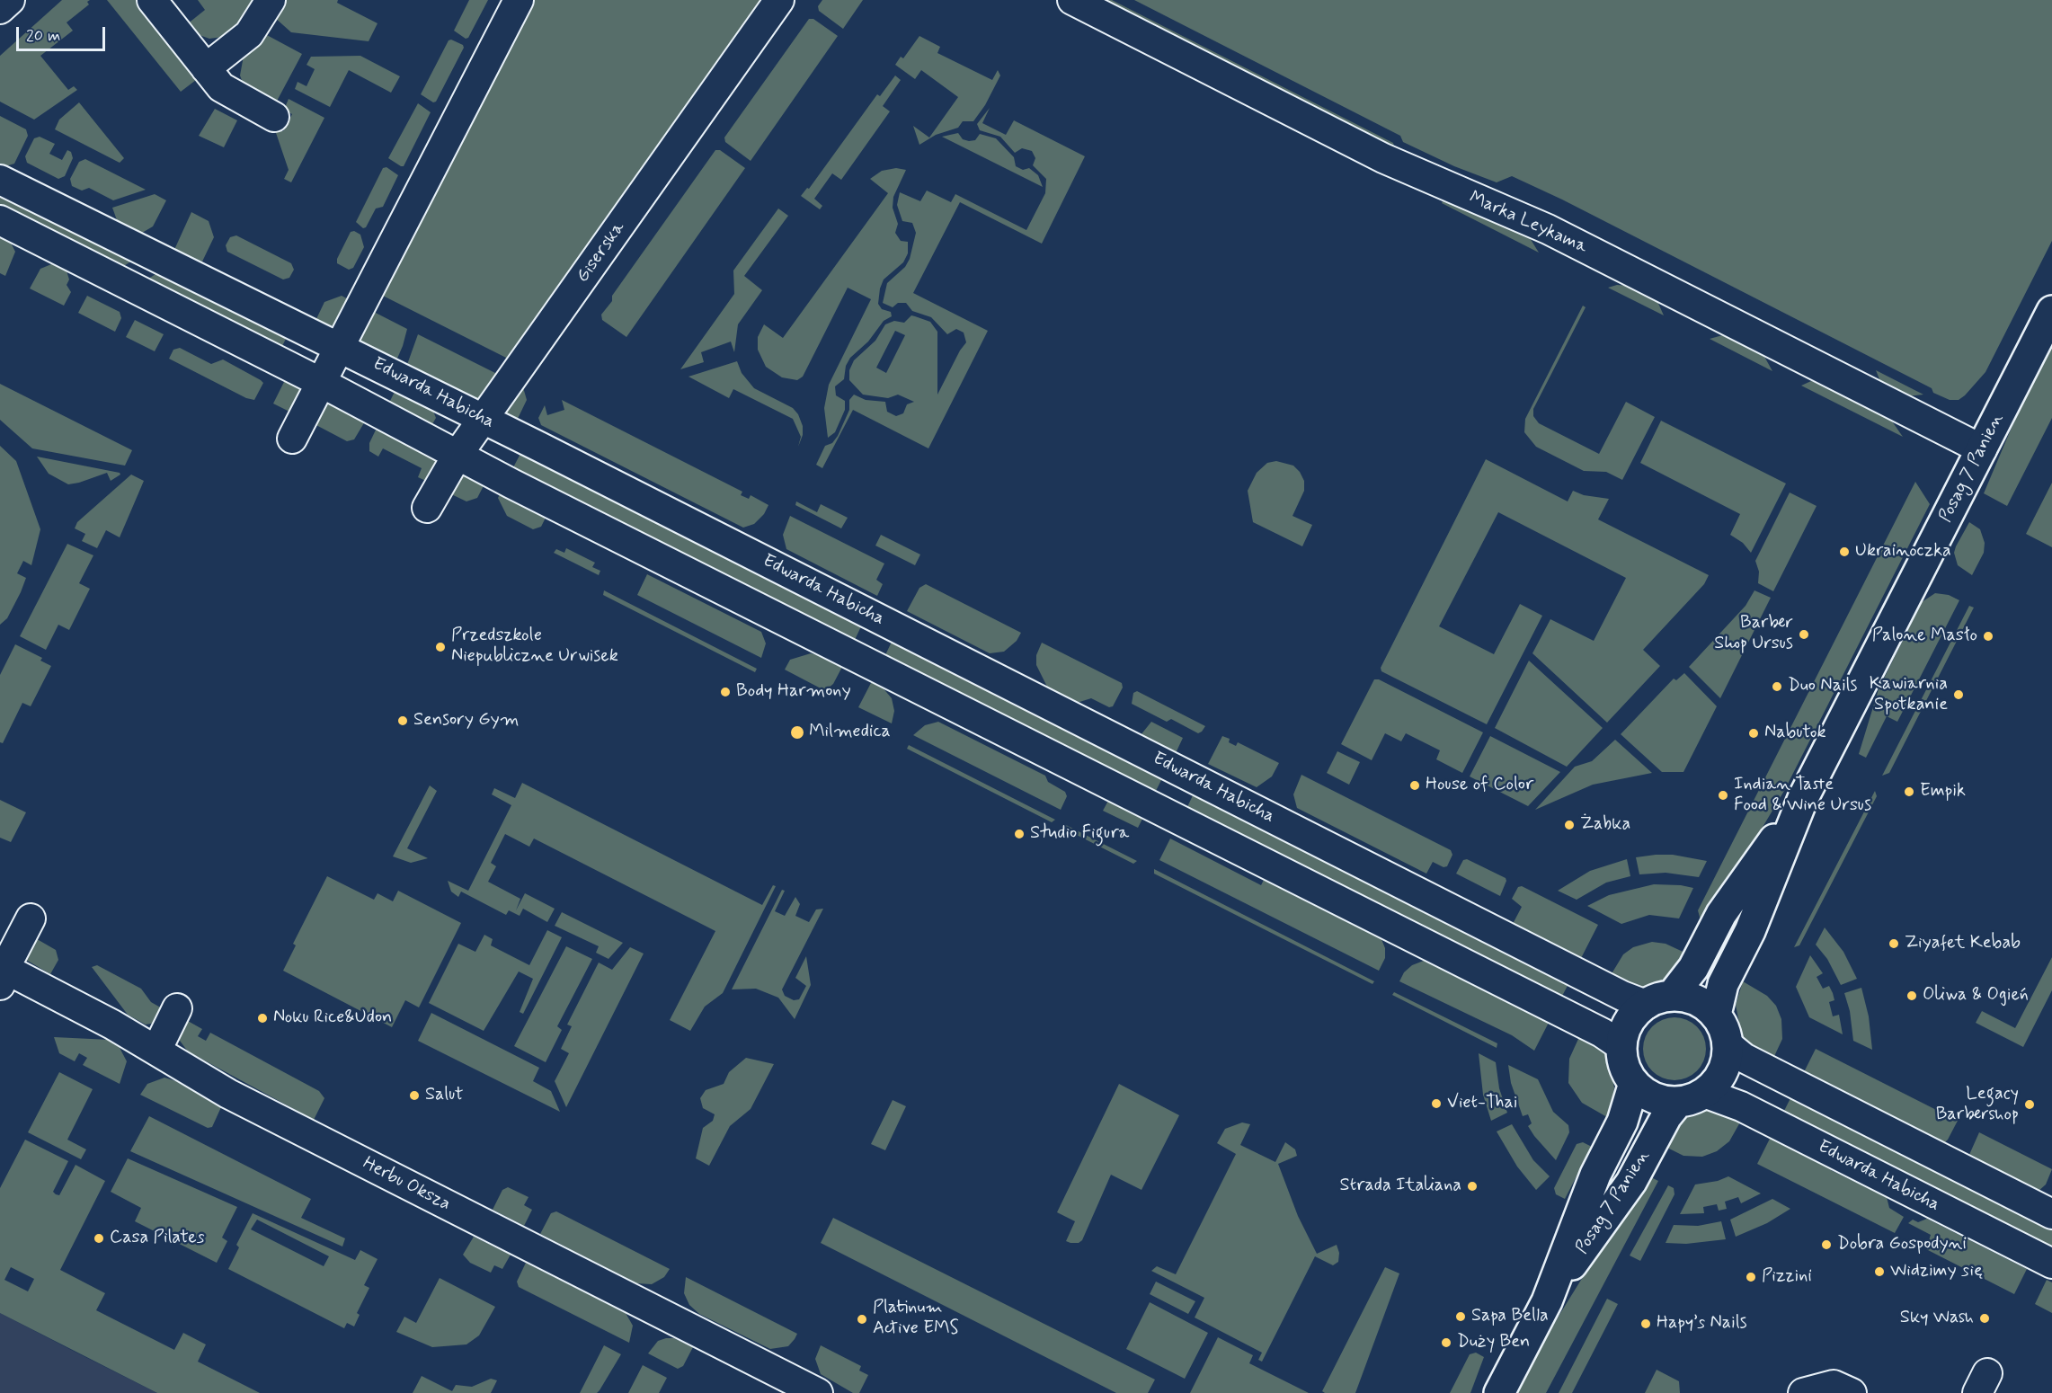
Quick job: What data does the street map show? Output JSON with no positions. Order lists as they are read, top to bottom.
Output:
{
  "streets": {
    "street": [
      "Marka Leykama",
      "Giserska",
      "Edwarda Habicha",
      "Posag 7 Panien",
      "Herbu Oksza"
    ]
  },
  "crossings": [
    ["Marka Leykama", "Posag 7 Panien"],
    ["Giserska", "Edwarda Habicha"],
    ["Edwarda Habicha", "Posag 7 Panien"]
  ],
  "places": [
    "Ukrainoczka",
    "Barber Shop Ursus",
    "Palone Masło",
    "Przedszkole Niepubliczne Urwisek",
    "Duo Nails",
    "Body Harmony",
    "Kawiarnia Spotkanie",
    "Sensory Gym",
    "Milmedica",
    "Nabutok",
    "House of Color",
    "Empik",
    "Indian Taste Food & Wine Ursus",
    "Żabka",
    "Studio Figura",
    "Ziyafet Kebab",
    "Oliwa & Ogień",
    "Noku Rice&Udon",
    "Salut",
    "Viet-Thai",
    "Legacy Barbershop",
    "Strada Italiana",
    "Casa Pilates",
    "Dobra Gospodyni",
    "Widzimy się",
    "Pizzini",
    "Sapa Bella",
    "Sky Wash",
    "Platinum Active EMS",
    "Hapy’s Nails",
    "Duży Ben"
  ],
  "scale_bar": "20 m"
}
